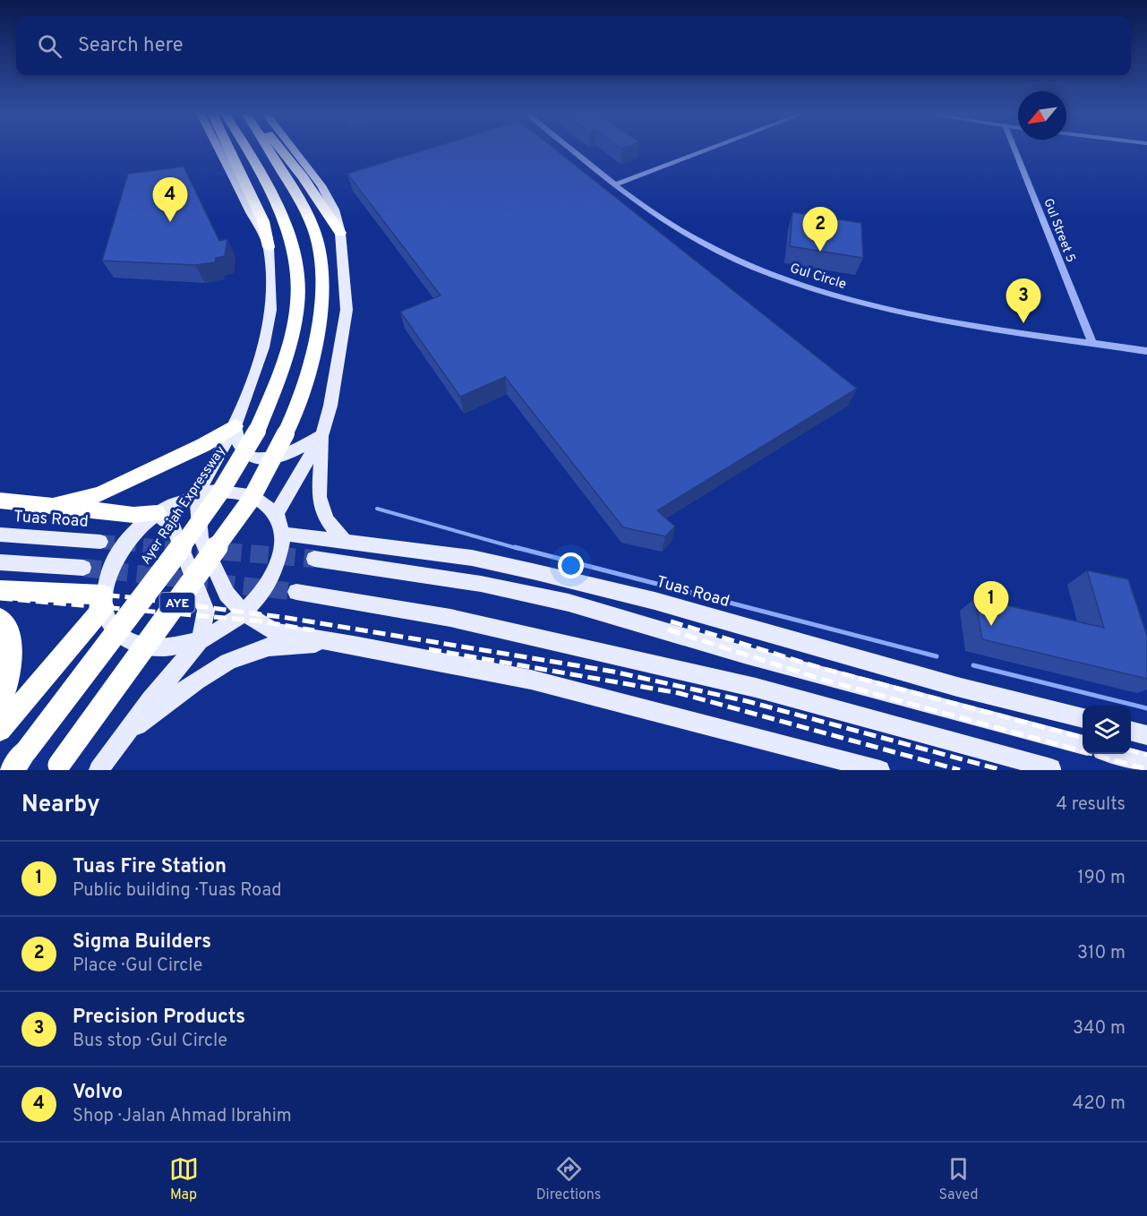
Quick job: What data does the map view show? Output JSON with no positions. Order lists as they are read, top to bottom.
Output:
{
  "streets": {
    "highway": ["Ayer Rajah Expressway", "AYE"],
    "main road": ["Tuas Road"],
    "street": ["Gul Street 5", "Gul Circle"]
  },
  "crossings": [
    ["Gul Street 5", "Gul Circle"]
  ],
  "north": "bottom left",
  "page": {
    "search": "Search here",
    "pins": [
      "4",
      "2",
      "3",
      "1"
    ],
    "heading": ["Nearby", "4 results"],
    "list": [
      {
        "mark": "1",
        "name": "Tuas Fire Station",
        "note": "Public building · Tuas Road",
        "value": "190 m"
      },
      {
        "mark": "2",
        "name": "Sigma Builders",
        "note": "Place · Gul Circle",
        "value": "310 m"
      },
      {
        "mark": "3",
        "name": "Precision Products",
        "note": "Bus stop · Gul Circle",
        "value": "340 m"
      },
      {
        "mark": "4",
        "name": "Volvo",
        "note": "Shop · Jalan Ahmad Ibrahim",
        "value": "420 m"
      }
    ],
    "nav": ["Map", "Directions", "Saved"]
  }
}
